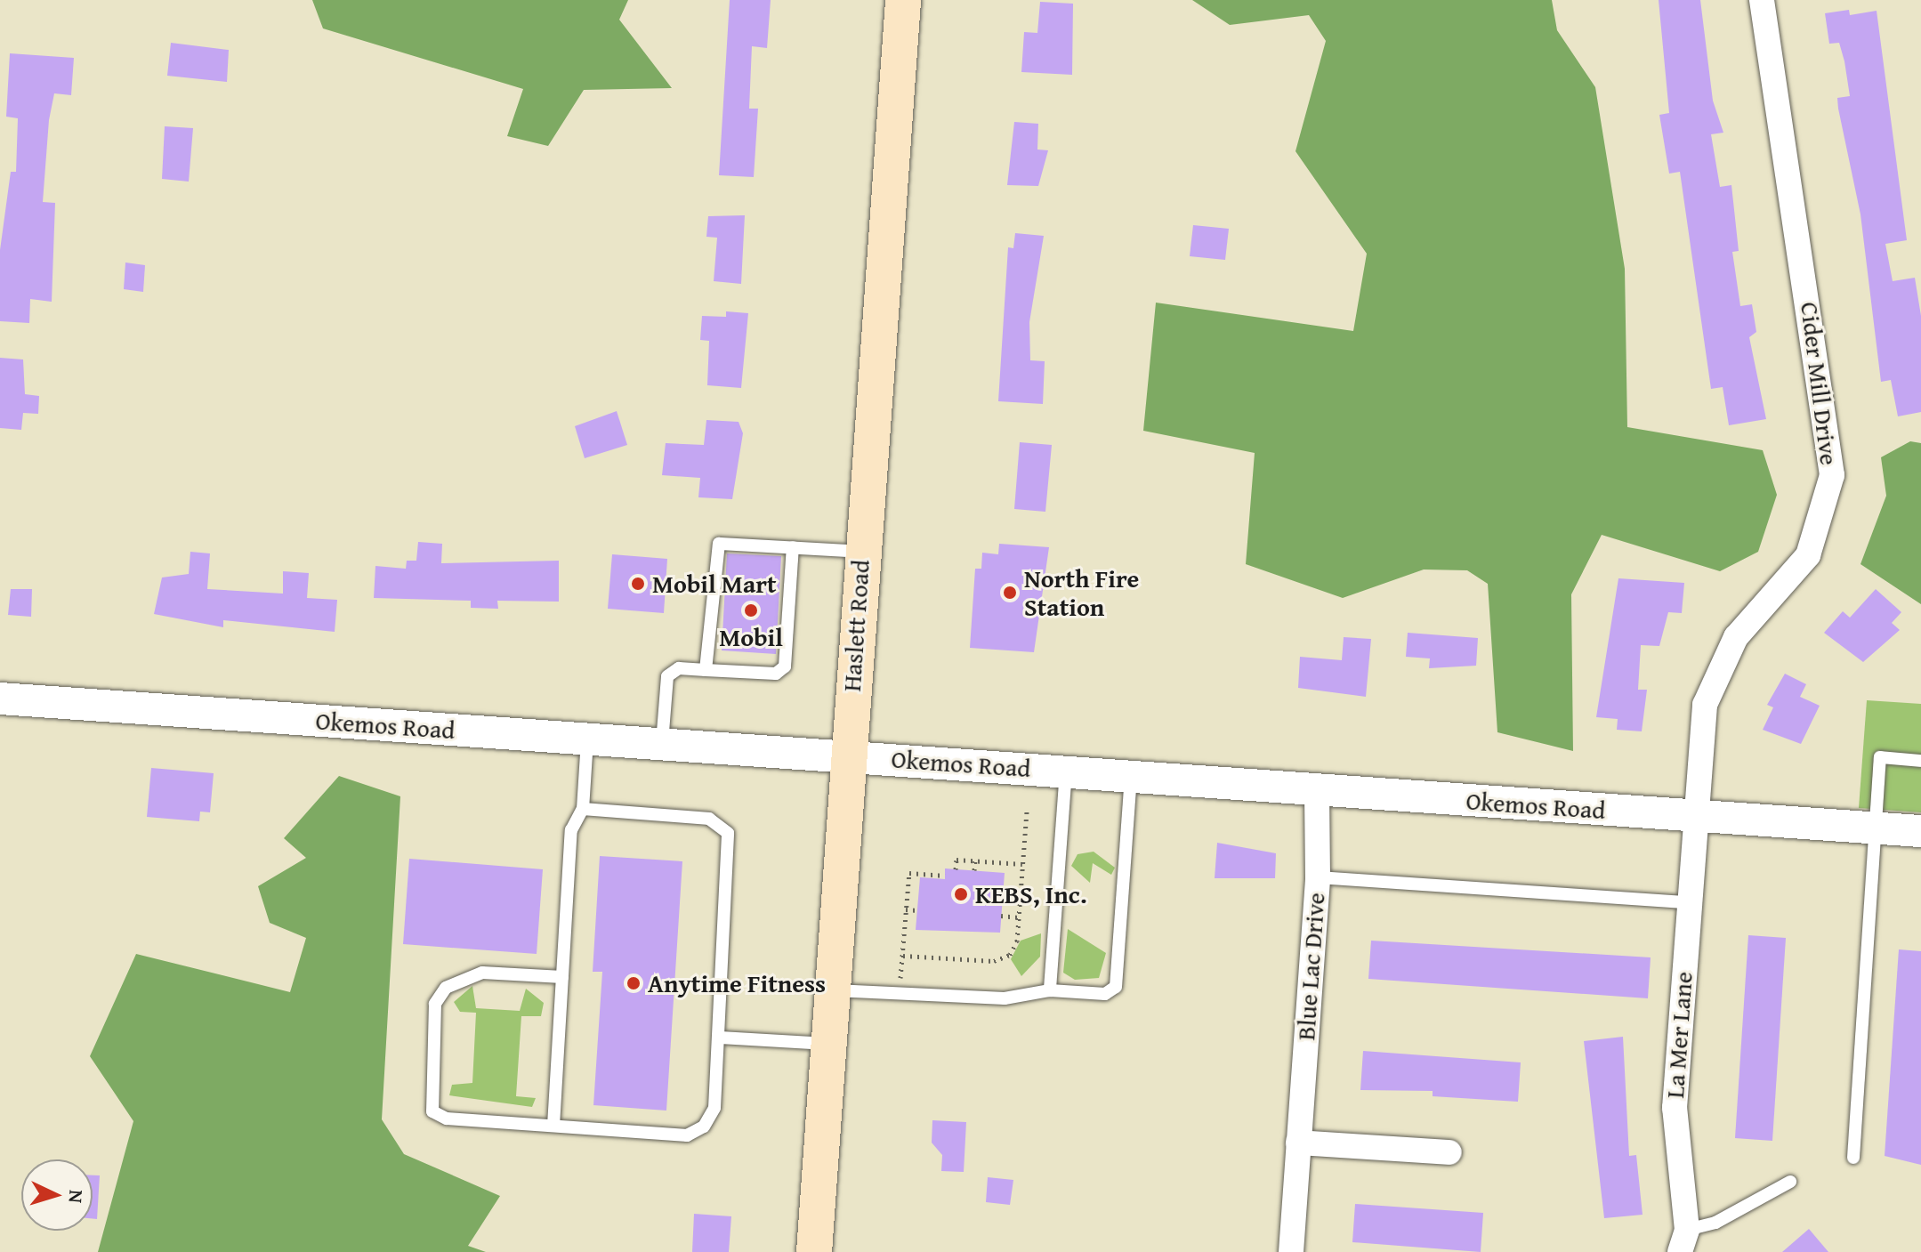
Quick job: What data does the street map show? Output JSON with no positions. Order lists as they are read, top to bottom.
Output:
{
  "streets": {
    "main road": ["Haslett Road"],
    "street": [
      "Cider Mill Drive",
      "Okemos Road",
      "Blue Lac Drive",
      "La Mer Lane"
    ]
  },
  "crossings": [
    ["Cider Mill Drive", "Okemos Road"],
    ["Cider Mill Drive", "La Mer Lane"],
    ["Haslett Road", "Okemos Road"],
    ["Okemos Road", "Blue Lac Drive"],
    ["Okemos Road", "La Mer Lane"]
  ],
  "places": [
    "Mobil Mart",
    "North Fire Station",
    "Mobil",
    "KEBS, Inc.",
    "Anytime Fitness"
  ],
  "north": "right"
}
